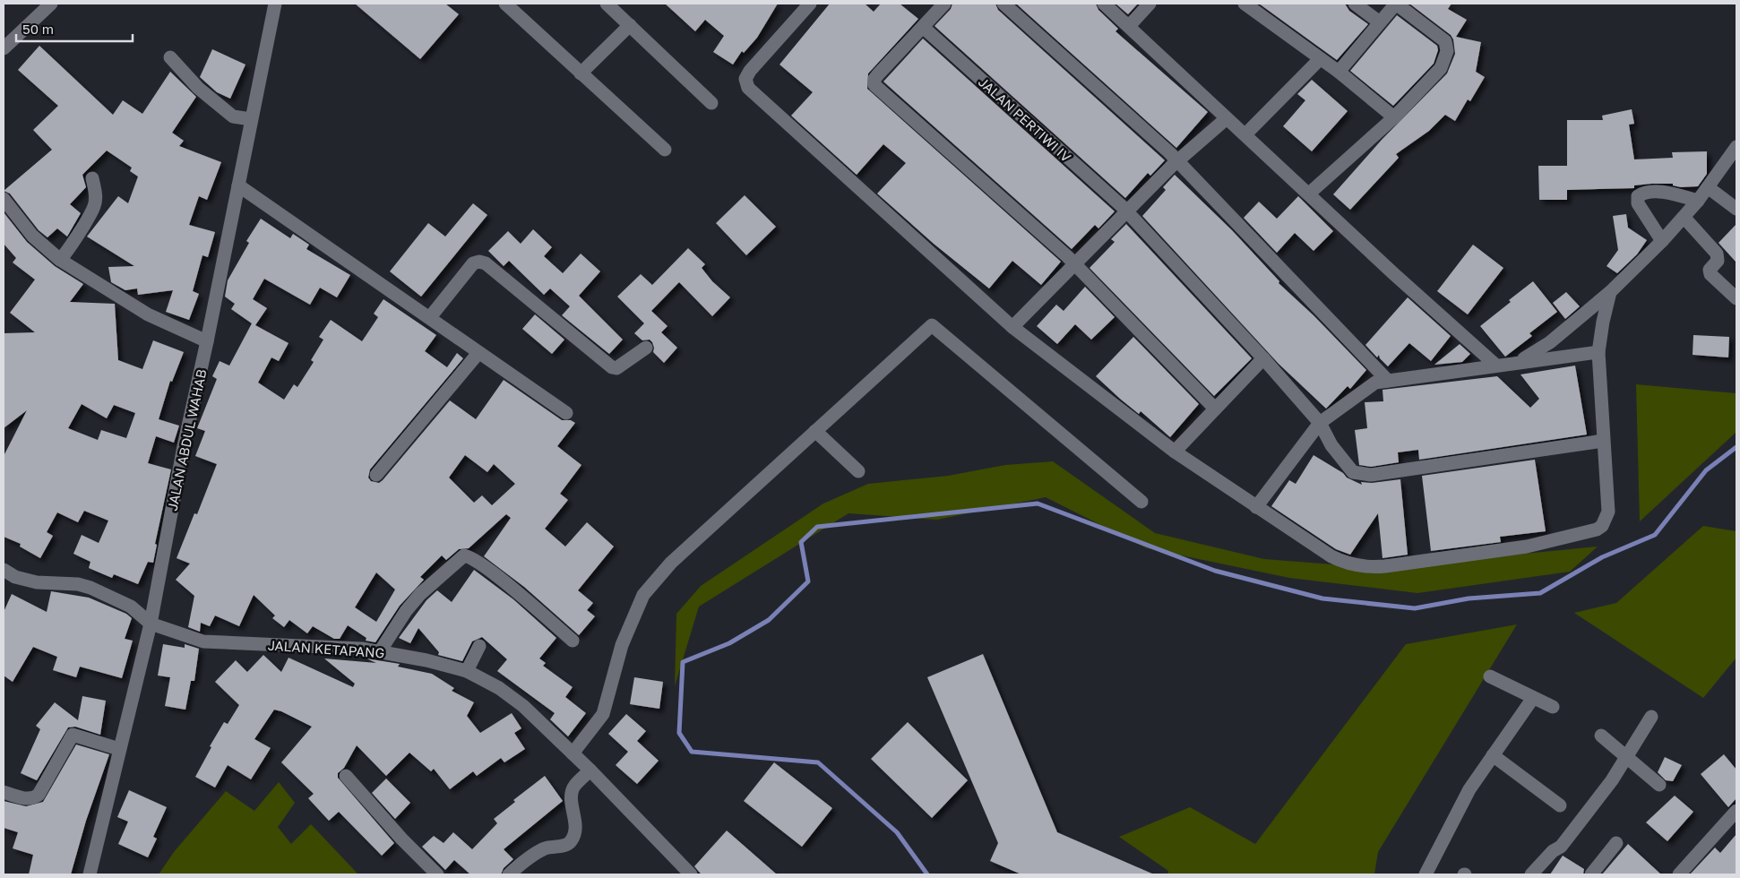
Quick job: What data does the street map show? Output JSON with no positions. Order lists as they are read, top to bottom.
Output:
{
  "streets": {
    "street": ["JALAN PERTIWI IV", "JALAN ABDUL WAHAB", "JALAN KETAPANG"]
  },
  "crossings": [
    ["JALAN ABDUL WAHAB", "JALAN KETAPANG"]
  ],
  "scale_bar": "50 m"
}
